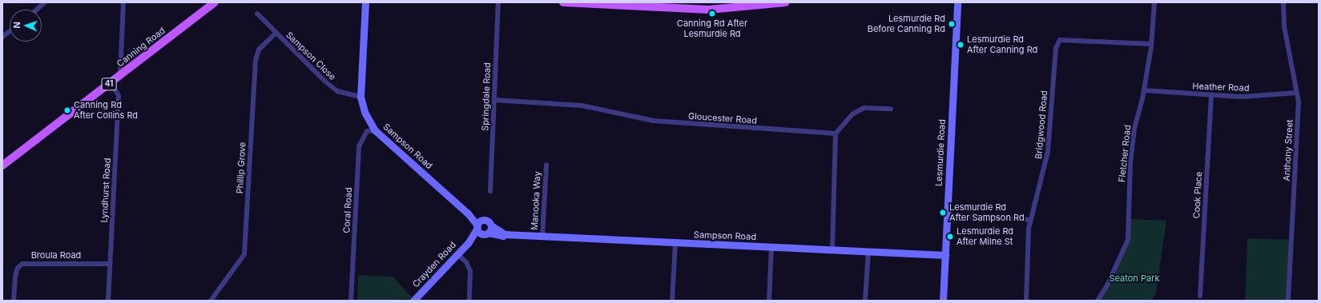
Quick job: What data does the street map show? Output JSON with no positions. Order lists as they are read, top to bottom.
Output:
{
  "streets": {
    "main road": ["Canning Road", "41"],
    "street": [
      "Sampson Close",
      "Heather Road",
      "Springdale Road",
      "Gloucester Road",
      "Bridgwood Road",
      "Sampson Road",
      "Anthony Street",
      "Lesmurdie Road",
      "Fletcher Road",
      "Phillip Grove",
      "Lyndhurst Road",
      "Cook Place",
      "Manooka Way",
      "Coral Road",
      "Broula Road",
      "Crayden Road"
    ]
  },
  "crossings": [
    ["Canning Road", "Lyndhurst Road"],
    ["Sampson Close", "Sampson Road"],
    ["Sampson Close", "Phillip Grove"],
    ["Heather Road", "Anthony Street"],
    ["Heather Road", "Fletcher Road"],
    ["Heather Road", "Cook Place"],
    ["Springdale Road", "Gloucester Road"],
    ["Bridgwood Road", "Fletcher Road"],
    ["Sampson Road", "Lesmurdie Road"],
    ["Sampson Road", "Manooka Way"],
    ["Sampson Road", "Coral Road"],
    ["Sampson Road", "Crayden Road"],
    ["Lyndhurst Road", "Broula Road"]
  ],
  "parks": ["Seaton Park"],
  "places": [
    "Canning Rd After Lesmurdie Rd",
    "Lesmurdie Rd Before Canning Rd",
    "Lesmurdie Rd After Canning Rd",
    "Canning Rd After Collins Rd",
    "Lesmurdie Rd After Sampson Rd",
    "Lesmurdie Rd After Milne St"
  ],
  "north": "left"
}
